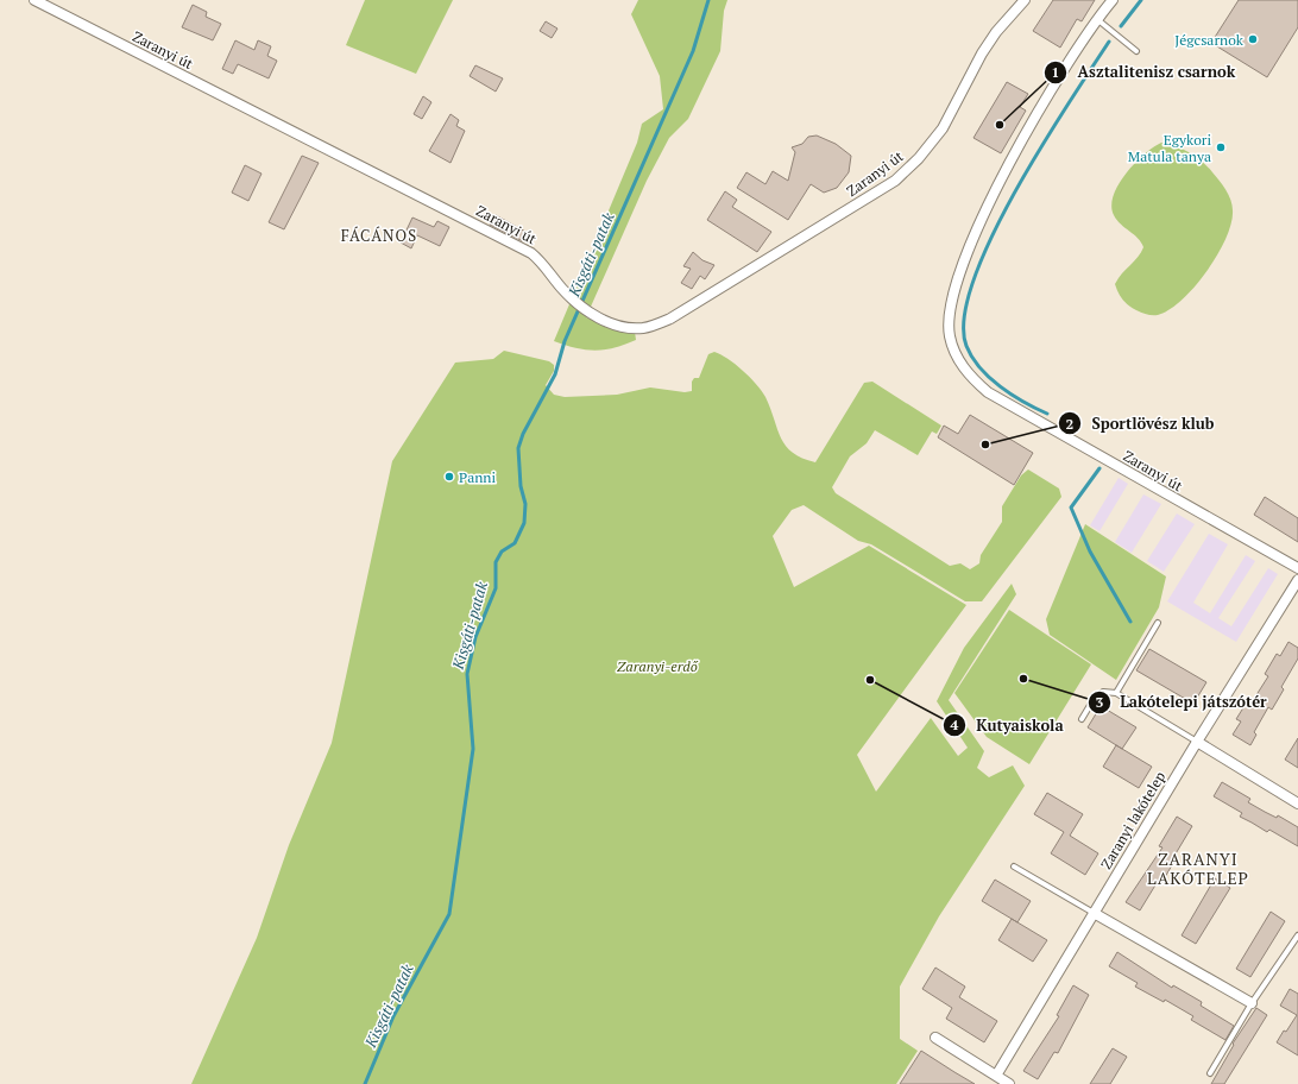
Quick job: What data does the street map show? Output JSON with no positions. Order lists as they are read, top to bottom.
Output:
{
  "streets": {
    "street": ["Zaranyi út", "Zaranyi lakótelep"]
  },
  "districts": ["FÁCÁNOS", "ZARANYI LAKÓTELEP"],
  "water": ["Kisgáti-patak"],
  "parks": ["Zaranyi-erdő"],
  "places": [
    "Jégcsarnok",
    "Asztalitenisz csarnok",
    "Egykori Matula tanya",
    "Sportlövész klub",
    "Panni",
    "Lakótelepi játszótér",
    "Kutyaiskola"
  ]
}
